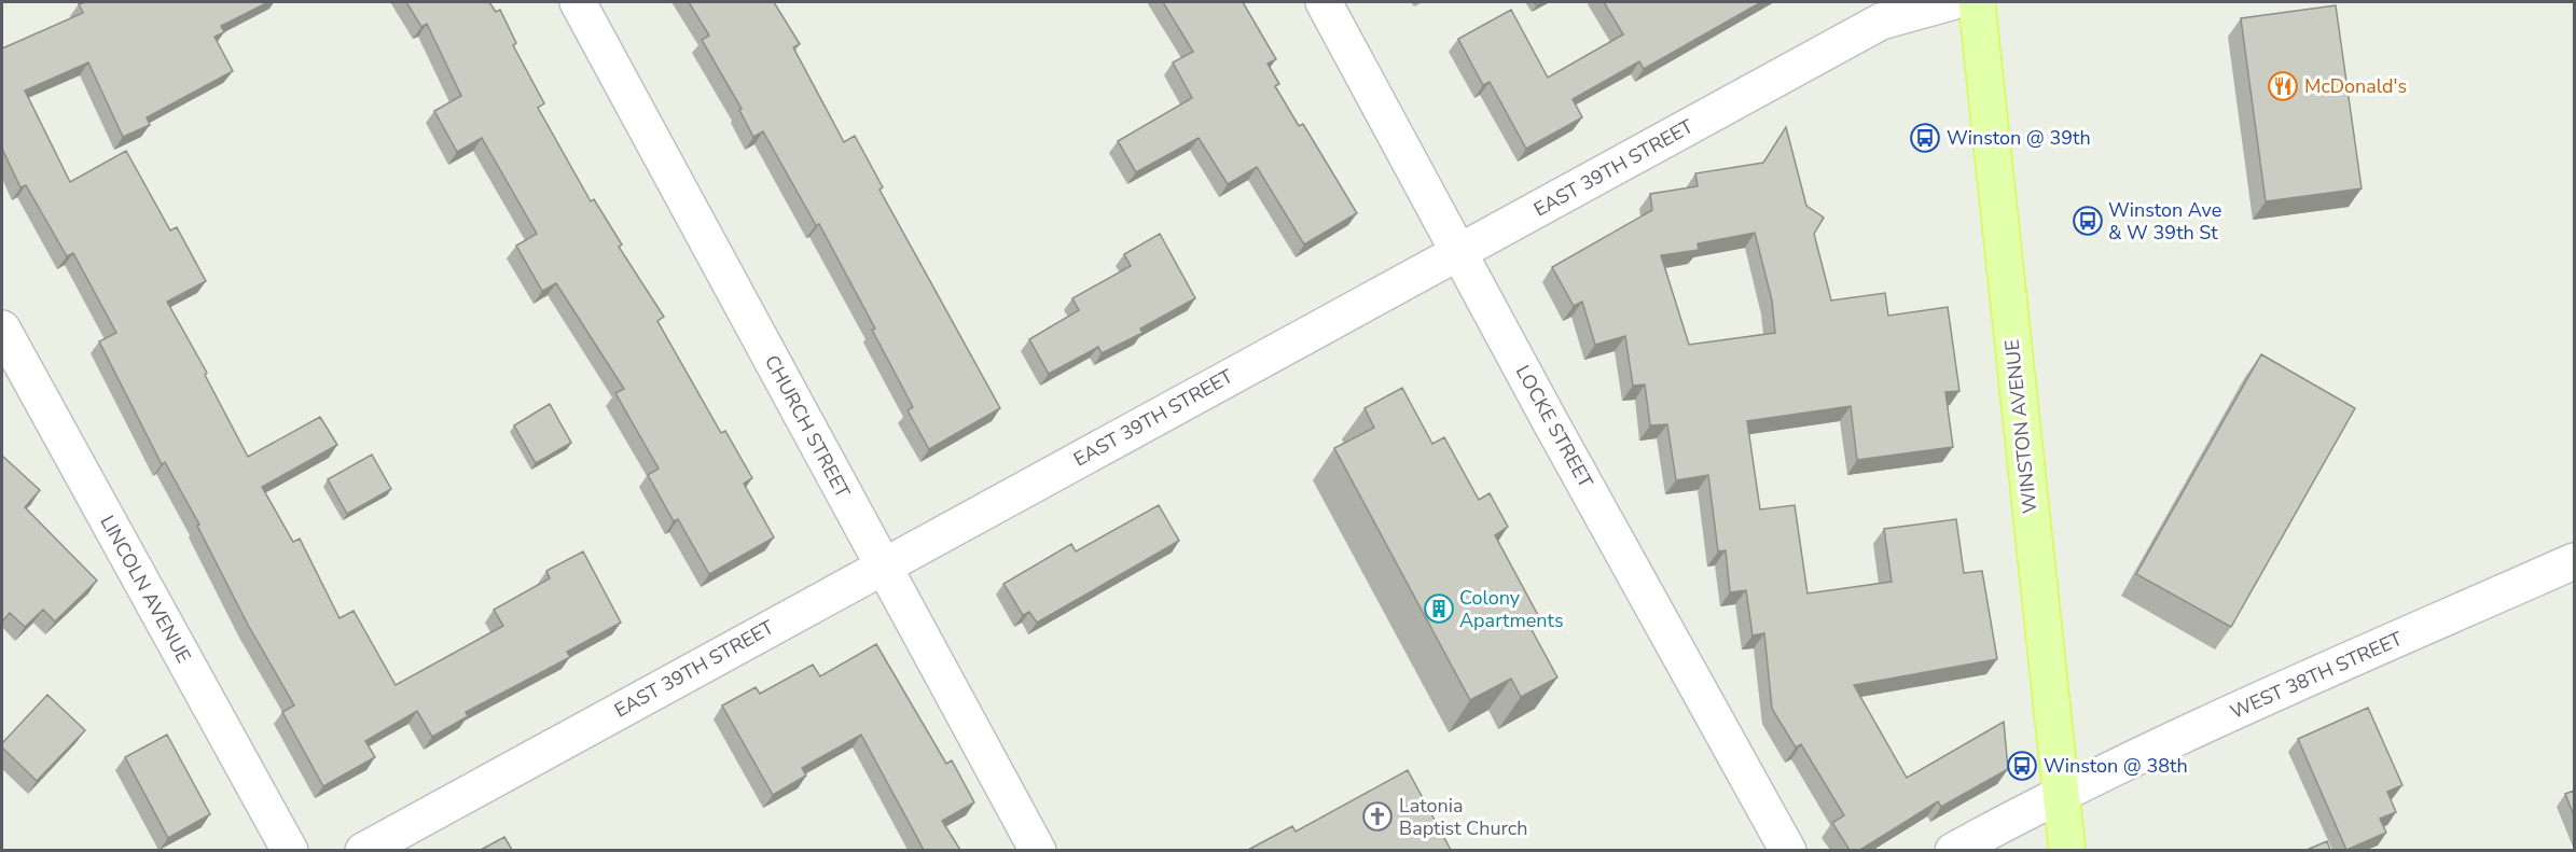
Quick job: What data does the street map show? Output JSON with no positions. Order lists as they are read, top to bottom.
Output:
{
  "streets": {
    "main road": ["WINSTON AVENUE"],
    "street": [
      "EAST 39TH STREET",
      "CHURCH STREET",
      "LOCKE STREET",
      "LINCOLN AVENUE",
      "WEST 38TH STREET"
    ]
  },
  "crossings": [
    ["EAST 39TH STREET", "CHURCH STREET"],
    ["EAST 39TH STREET", "LOCKE STREET"],
    ["WINSTON AVENUE", "WEST 38TH STREET"]
  ],
  "places": {
    "restaurant": ["McDonald's"],
    "bus stop": ["Winston @ 39th", "Winston Ave & W 39th St", "Winston @ 38th"],
    "building": ["Colony Apartments"],
    "church": ["Latonia Baptist Church"]
  }
}
